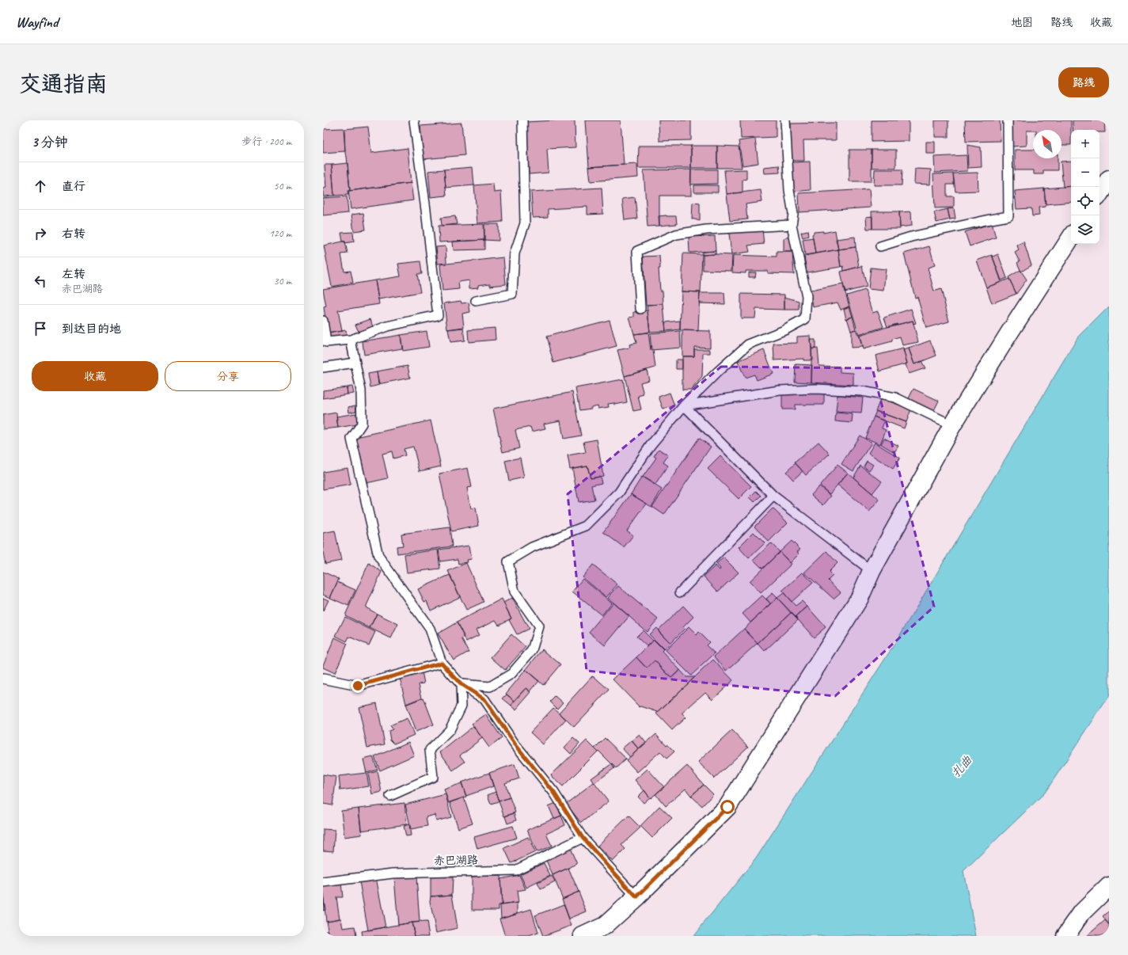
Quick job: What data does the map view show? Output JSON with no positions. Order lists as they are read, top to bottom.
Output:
{
  "streets": {
    "lane": ["赤巴湖路"]
  },
  "water": ["扎曲"],
  "north": "top left",
  "page": {
    "header": "Wayfind",
    "nav": ["地图", "路线", "收藏"],
    "buttons": [
      "路线",
      ["收藏", "分享"]
    ],
    "title": "交通指南",
    "heading": ["3 分钟", "步行 · 200 m"],
    "map_buttons": ["+", "−"],
    "list": [
      ["直行", "50 m"],
      ["右转", "120 m"],
      ["左转", "赤巴湖路", "30 m"],
      "到达目的地"
    ]
  }
}
